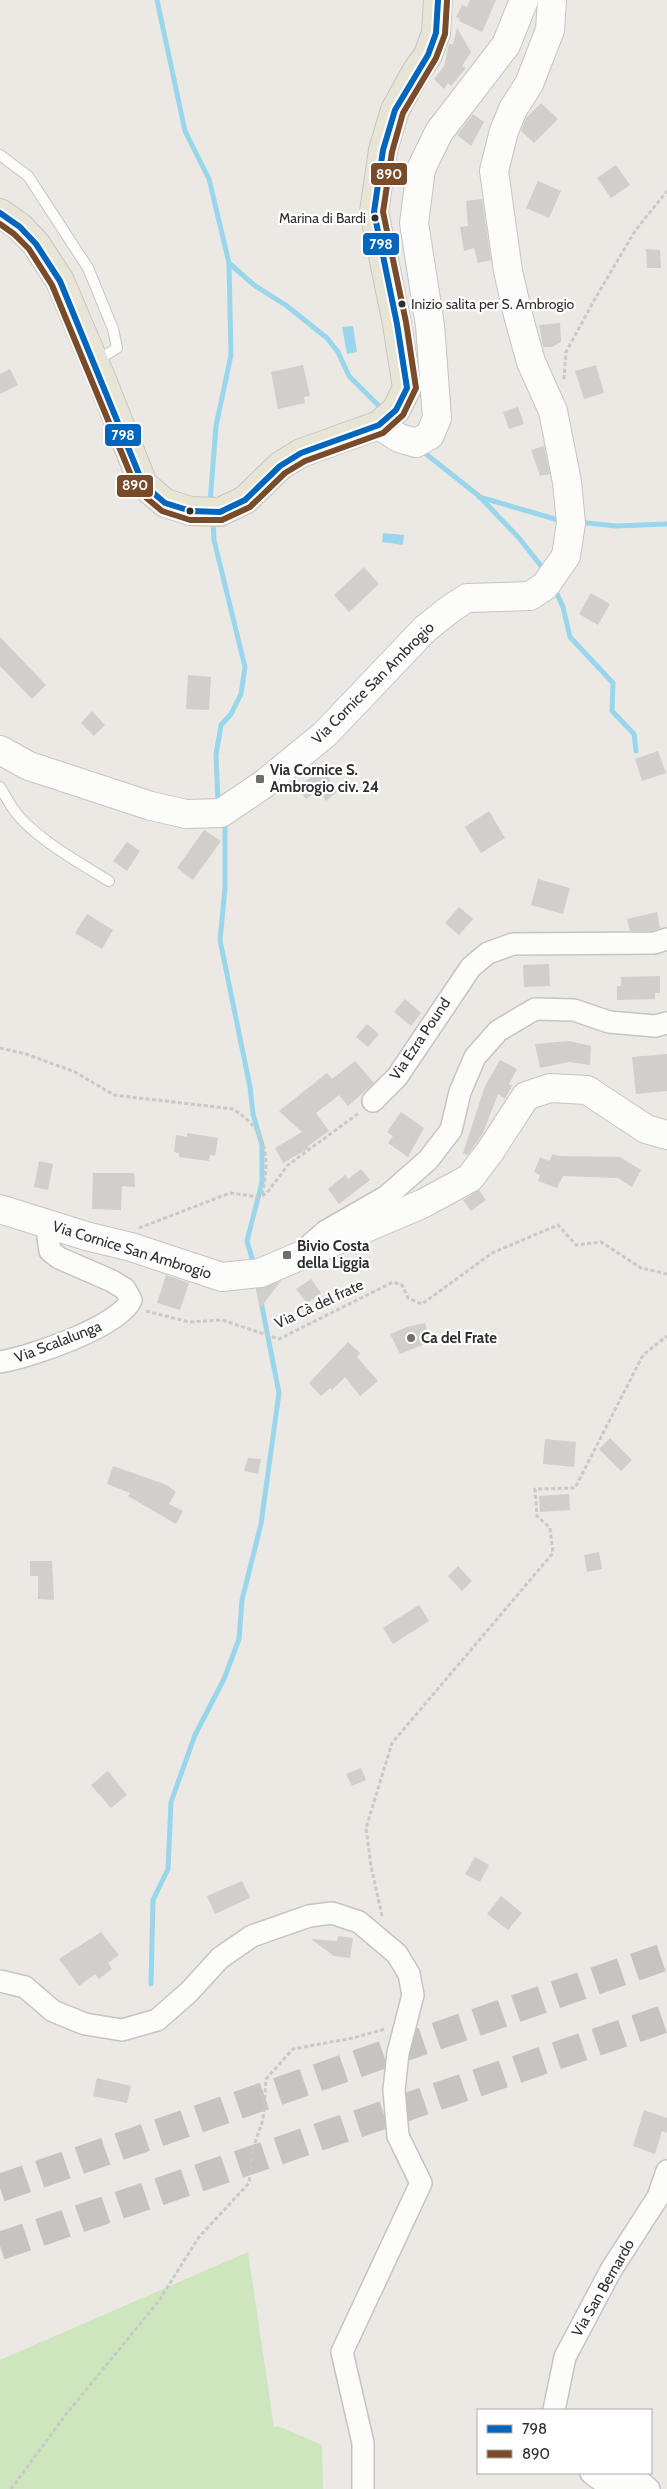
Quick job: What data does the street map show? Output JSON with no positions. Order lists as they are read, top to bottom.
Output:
{
  "streets": {
    "street": [
      "Via Cornice San Ambrogio",
      "Via Ezra Pound",
      "Via Scalalunga",
      "Via San Bernardo"
    ],
    "path": ["Via Cà del frate"]
  },
  "crossings": [
    ["Via Cornice San Ambrogio", "Via Scalalunga"]
  ],
  "places": {
    "other": ["Marina di Bardi", "Inizio salita per S. Ambrogio", "Ca del Frate"],
    "transit": ["Via Cornice S. Ambrogio civ. 24", "Bivio Costa della Liggia"]
  },
  "lines": ["transit line 798", "transit line 890"],
  "legend": ["798", "890"]
}
